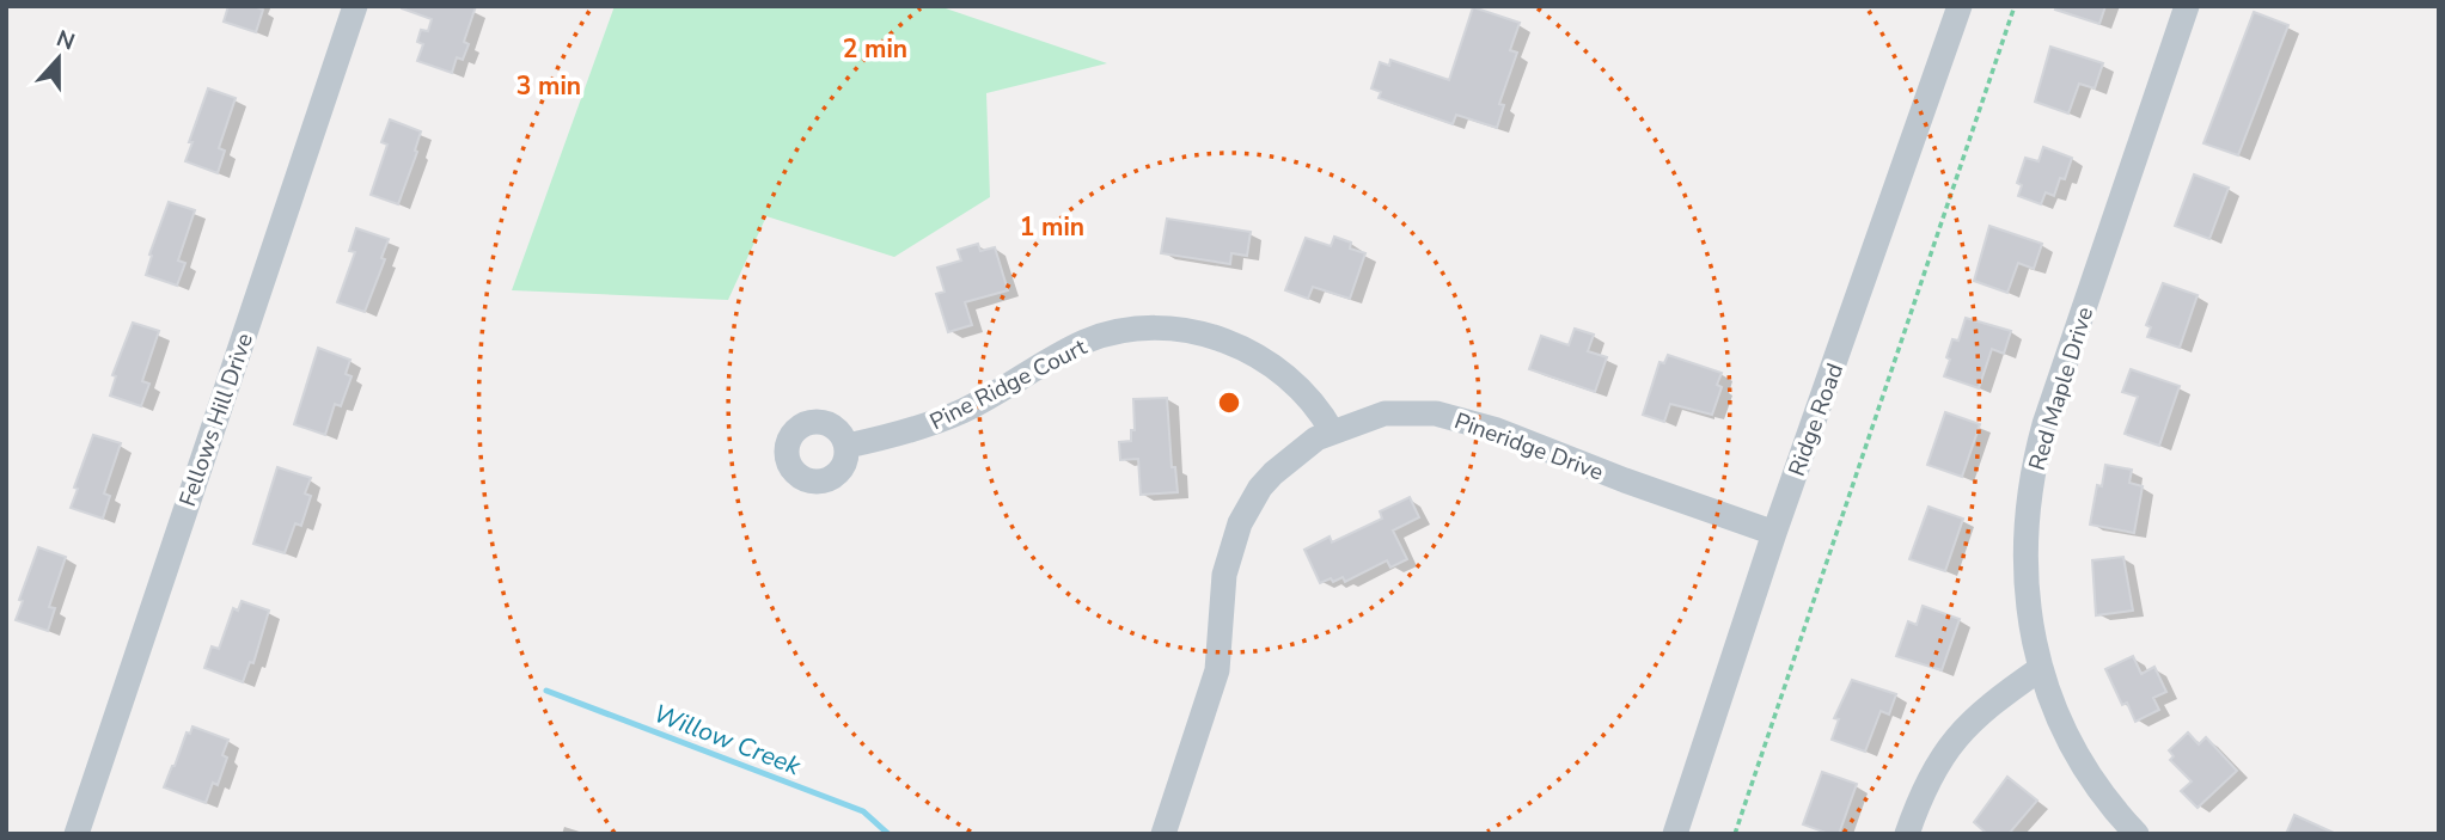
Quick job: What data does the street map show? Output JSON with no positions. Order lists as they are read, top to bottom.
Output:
{
  "streets": {
    "street": [
      "Pine Ridge Court",
      "Red Maple Drive",
      "Fellows Hill Drive",
      "Ridge Road",
      "Pineridge Drive"
    ]
  },
  "crossings": [
    ["Pine Ridge Court", "Pineridge Drive"],
    ["Ridge Road", "Pineridge Drive"]
  ],
  "water": ["Willow Creek"],
  "north": "top",
  "rings": ["2 min", "3 min", "1 min"]
}
